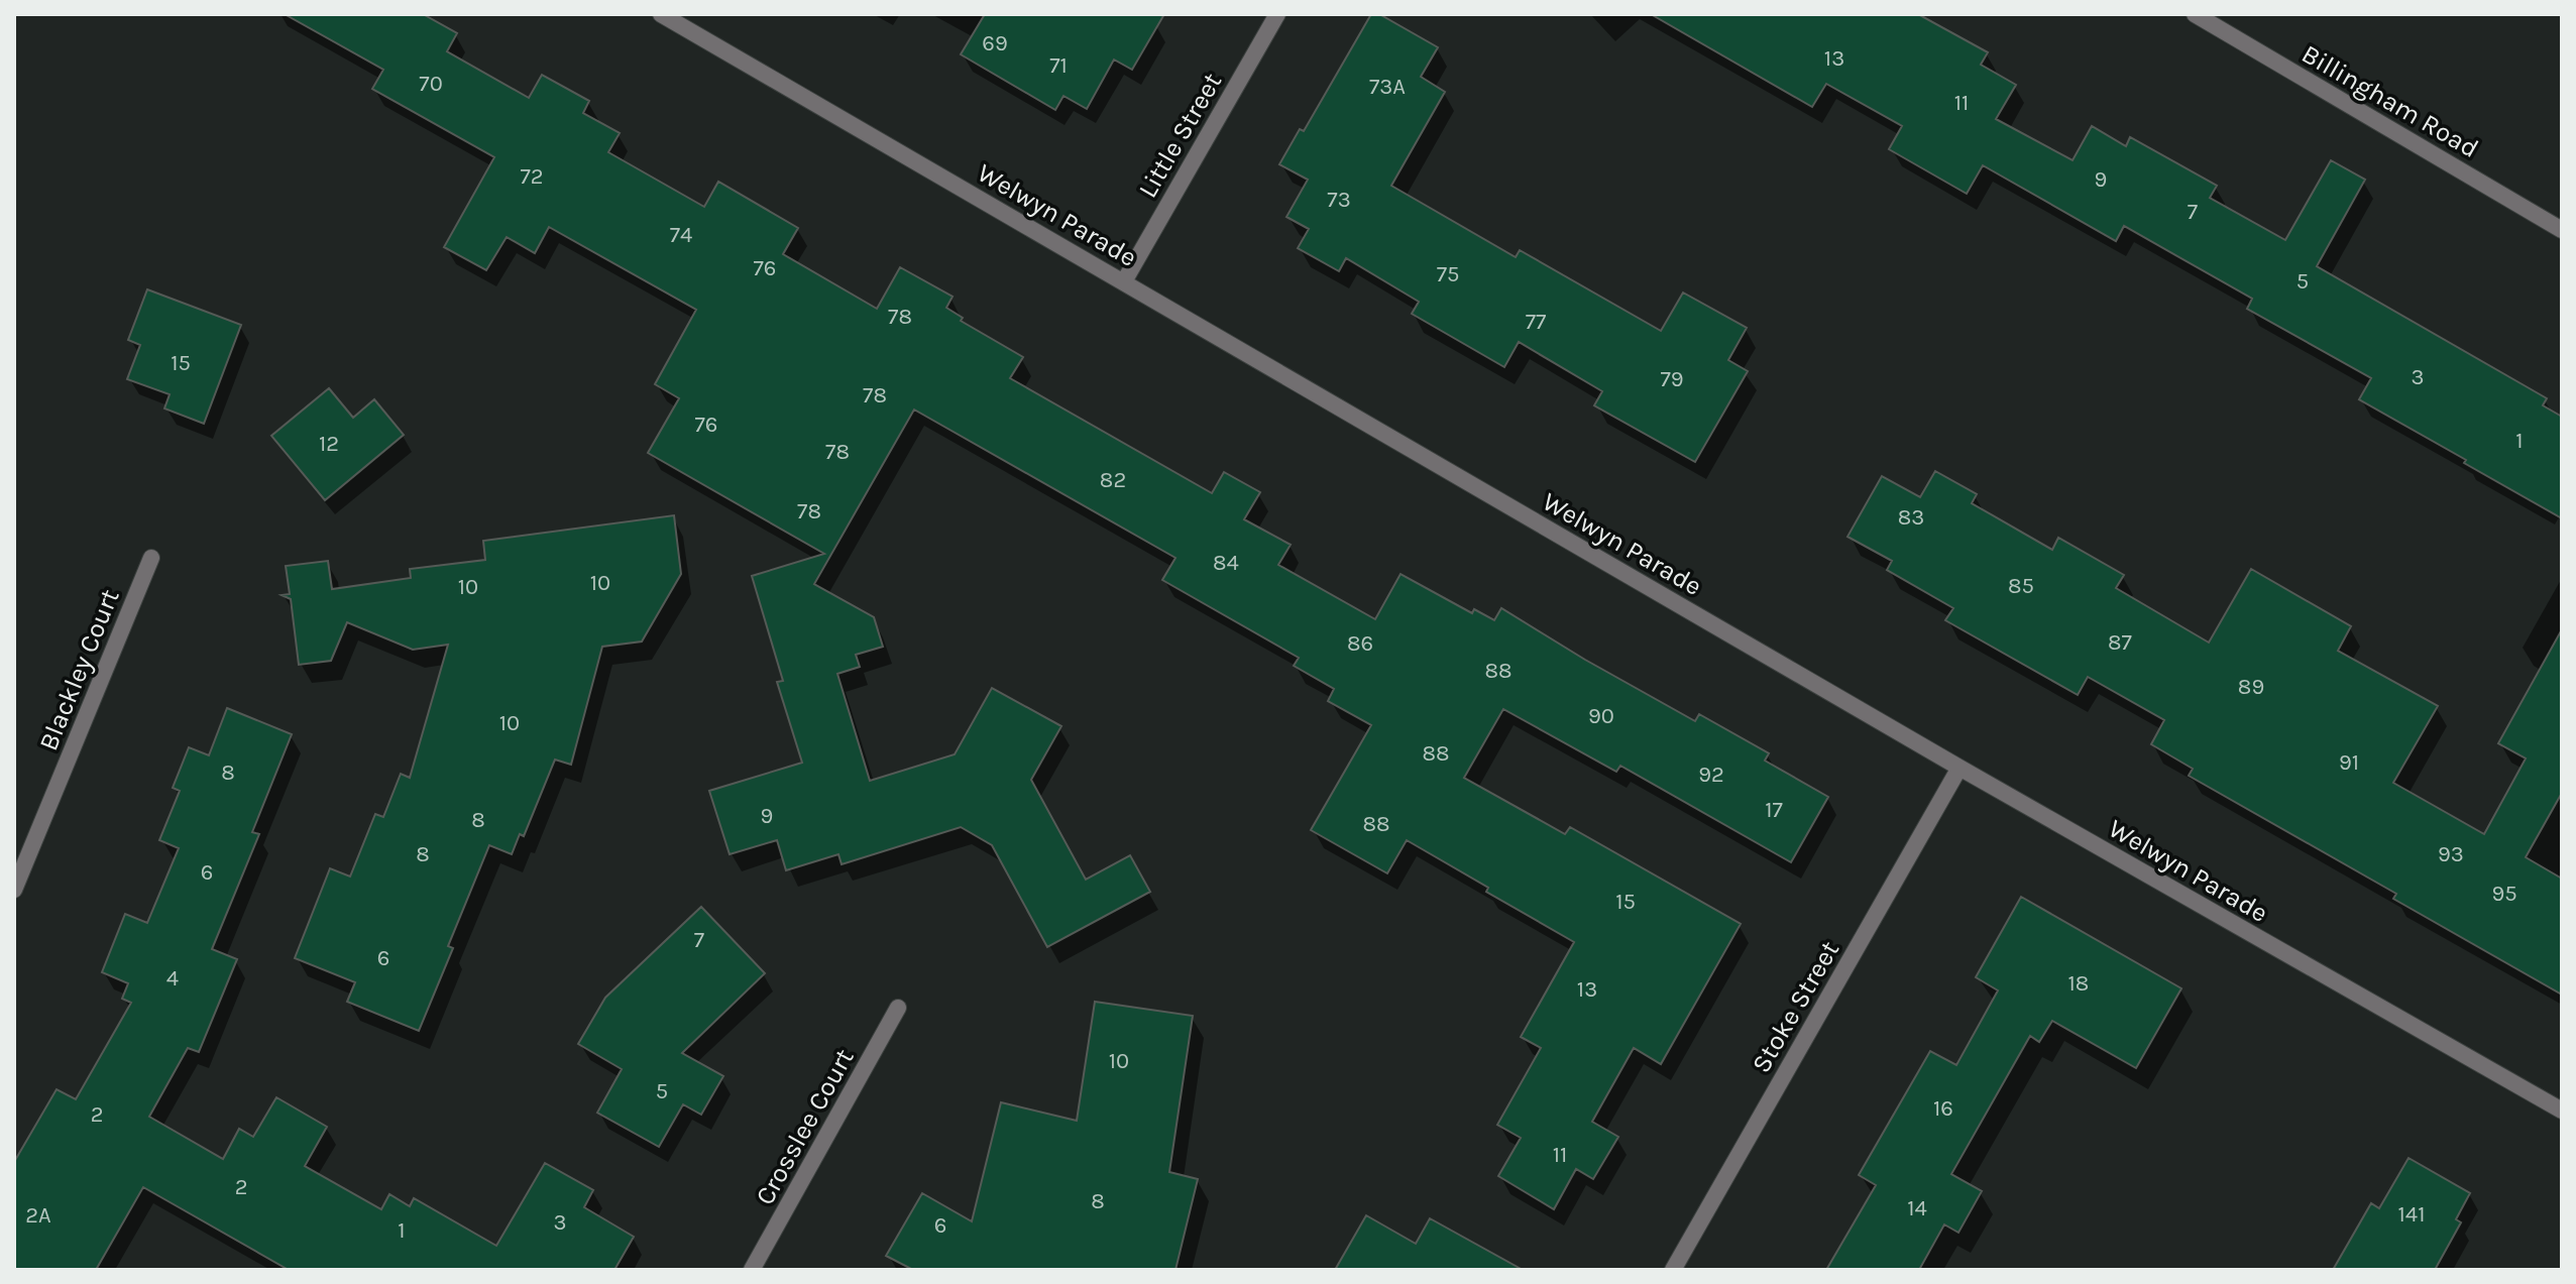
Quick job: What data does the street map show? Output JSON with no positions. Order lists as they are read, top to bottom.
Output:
{
  "streets": {
    "street": [
      "Billingham Road",
      "Little Street",
      "Welwyn Parade",
      "Blackley Court",
      "Stoke Street",
      "Crosslee Court"
    ]
  },
  "crossings": [
    ["Little Street", "Welwyn Parade"],
    ["Welwyn Parade", "Stoke Street"]
  ],
  "house_numbers": [
    "69",
    "13",
    "71",
    "70",
    "73A",
    "11",
    "72",
    "9",
    "73",
    "7",
    "74",
    "76",
    "75",
    "5",
    "78",
    "77",
    "15",
    "3",
    "79",
    "78",
    "76",
    "1",
    "12",
    "78",
    "82",
    "78",
    "83",
    "84",
    "10",
    "85",
    "10",
    "87",
    "86",
    "88",
    "89",
    "90",
    "10",
    "88",
    "91",
    "8",
    "92",
    "17",
    "9",
    "8",
    "88",
    "8",
    "93",
    "6",
    "95",
    "15",
    "7",
    "6",
    "4",
    "18",
    "13",
    "10",
    "5",
    "16",
    "2",
    "11",
    "2",
    "8",
    "14",
    "141",
    "2A",
    "3",
    "6",
    "1"
  ]
}
